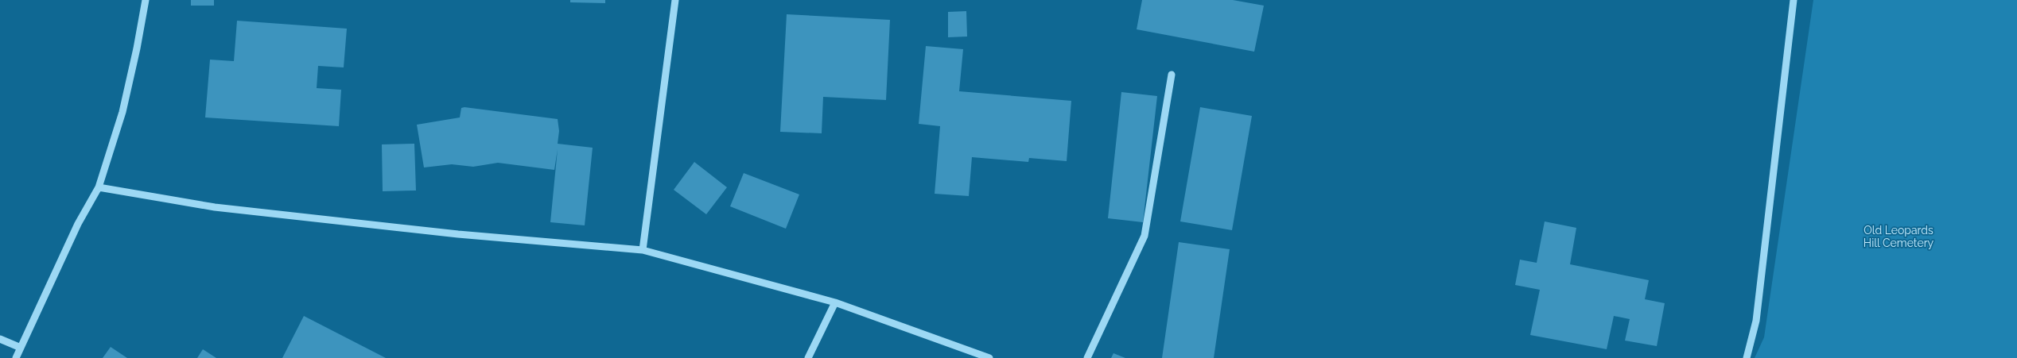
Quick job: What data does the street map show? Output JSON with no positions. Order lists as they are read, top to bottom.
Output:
{
  "parks": ["Old Leopards Hill Cemetery"]
}
